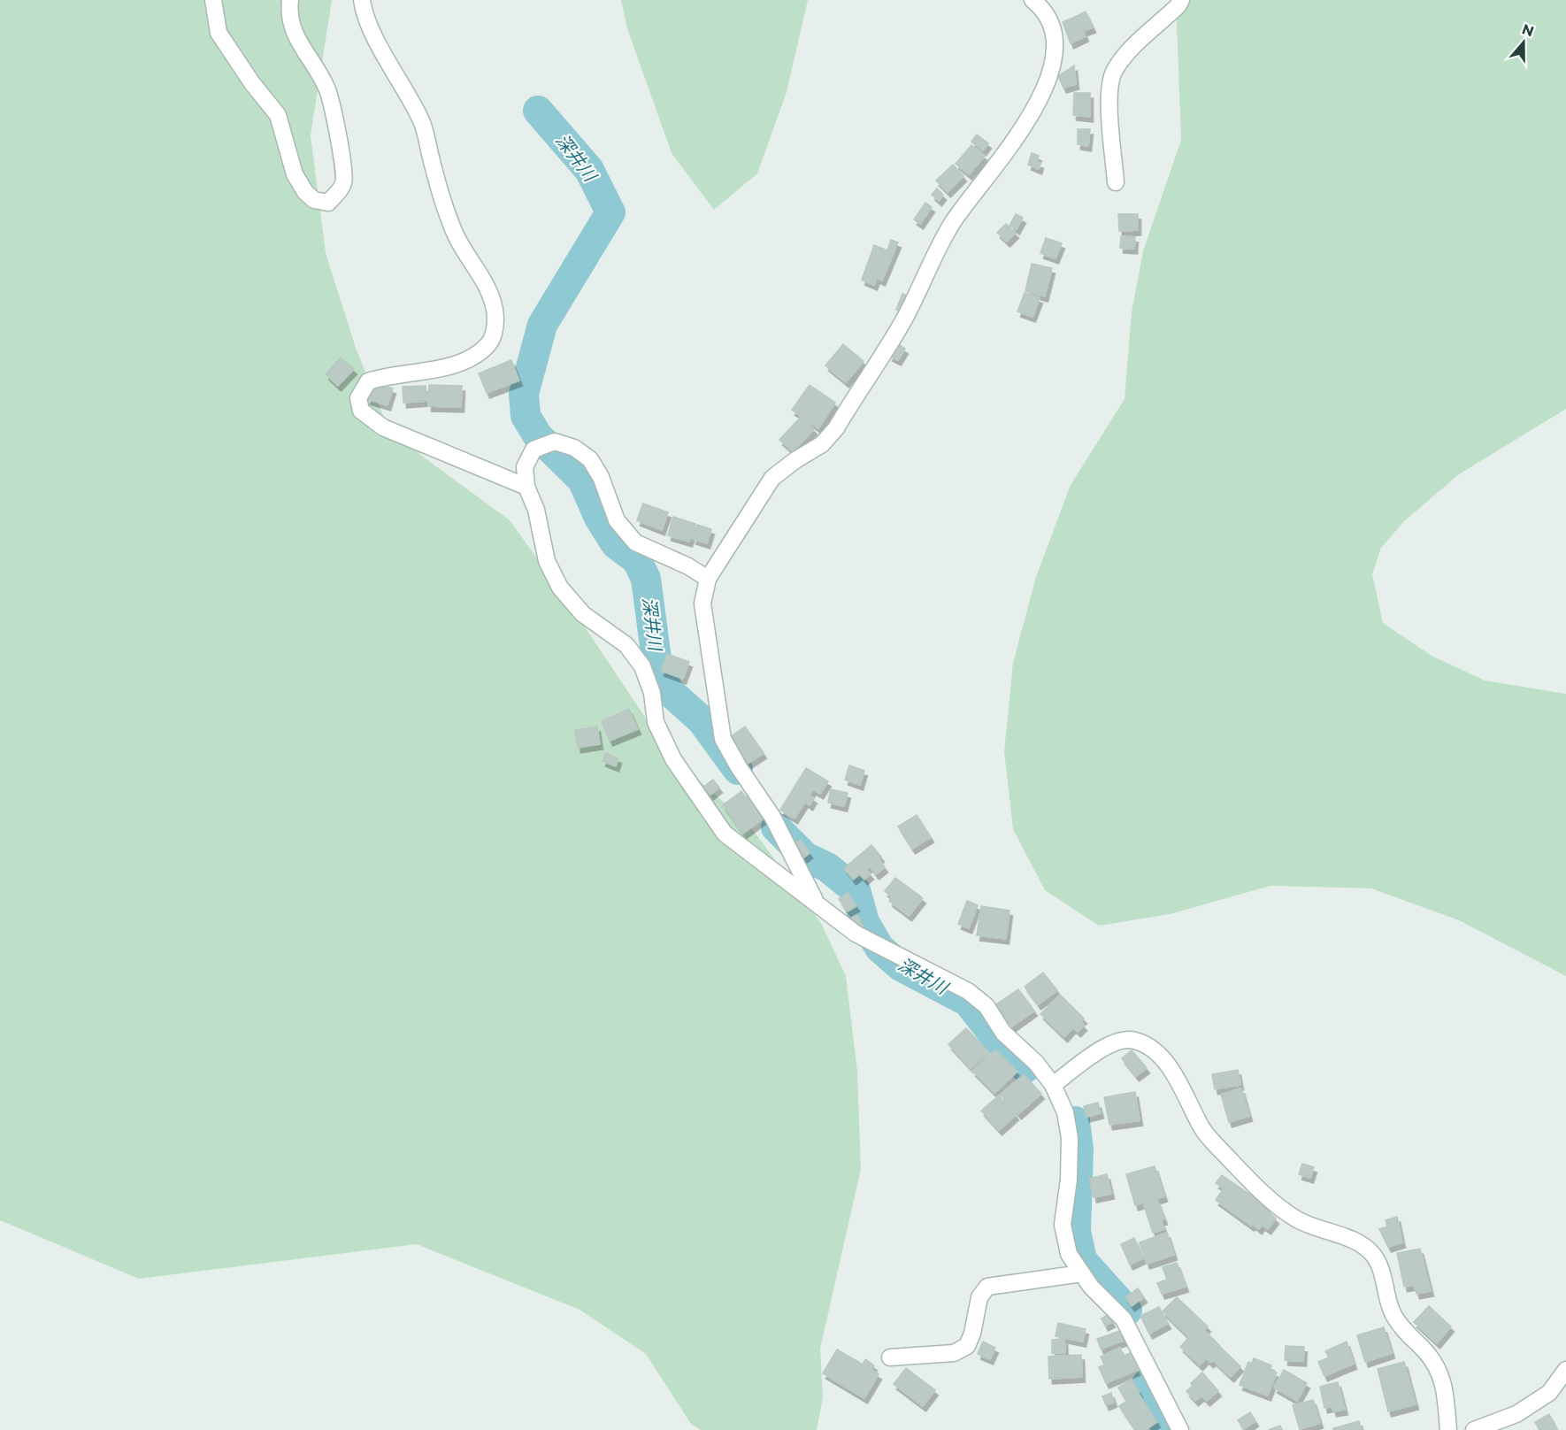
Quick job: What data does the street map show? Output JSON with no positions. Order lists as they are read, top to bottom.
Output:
{
  "water": ["深井川"],
  "north": "top"
}
